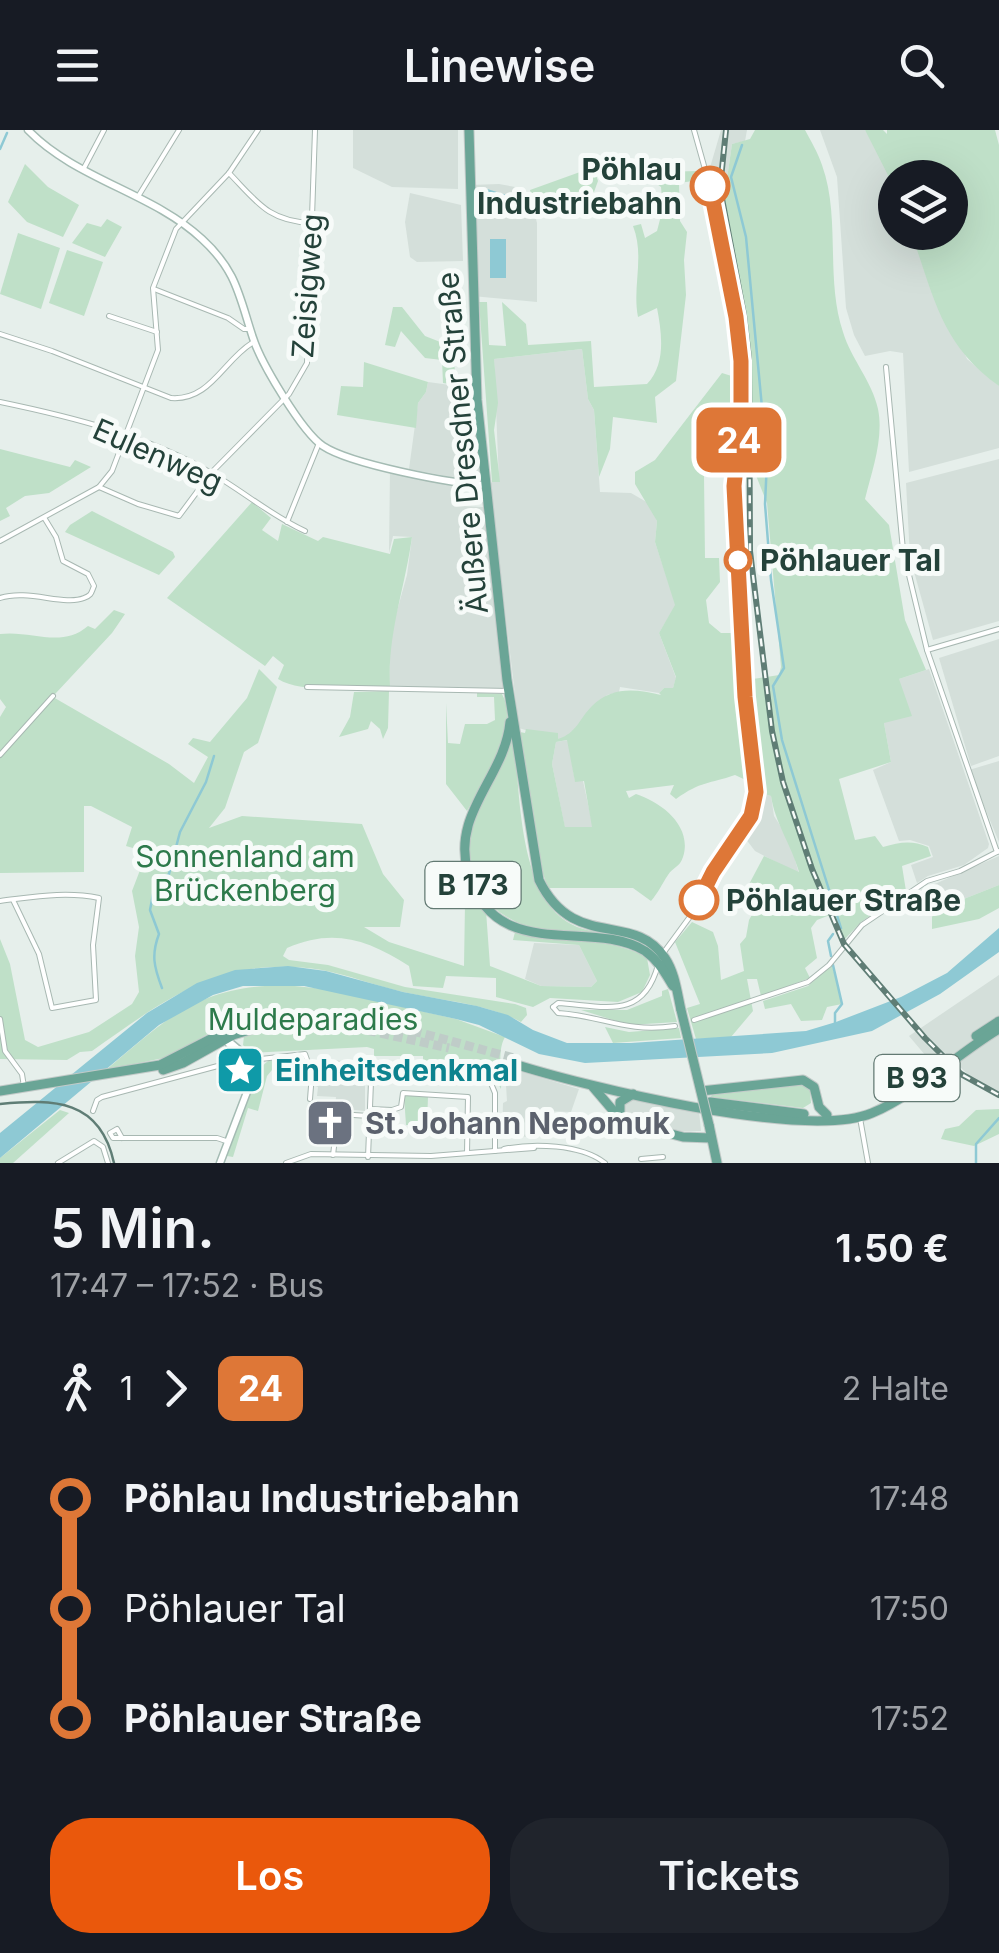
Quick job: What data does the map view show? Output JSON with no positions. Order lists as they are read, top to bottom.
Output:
{
  "streets": {
    "main road": ["Äußere Dresdner Straße", "B 173", "B 93"],
    "street": ["Zeisigweg", "Eulenweg"]
  },
  "crossings": [
    ["Zeisigweg", "Eulenweg"]
  ],
  "parks": ["Sonnenland am Brückenberg", "Muldeparadies"],
  "places": {
    "other": ["Pöhlau Industriebahn", "Pöhlauer Tal", "Pöhlauer Straße"],
    "place": ["Einheitsdenkmal"],
    "church": ["St. Johann Nepomuk"]
  },
  "lines": ["bus line 24"],
  "page": {
    "header": "Linewise",
    "on_map": "24",
    "heading": ["5 Min.", "17:47 – 17:52 · Bus", "1.50 €"],
    "legs": ["1", "24", "2 Halte"],
    "list": [
      {
        "name": "Pöhlau Industriebahn",
        "value": "17:48"
      },
      {
        "name": "Pöhlauer Tal",
        "value": "17:50"
      },
      {
        "name": "Pöhlauer Straße",
        "value": "17:52"
      }
    ],
    "buttons": ["Los", "Tickets"]
  }
}
